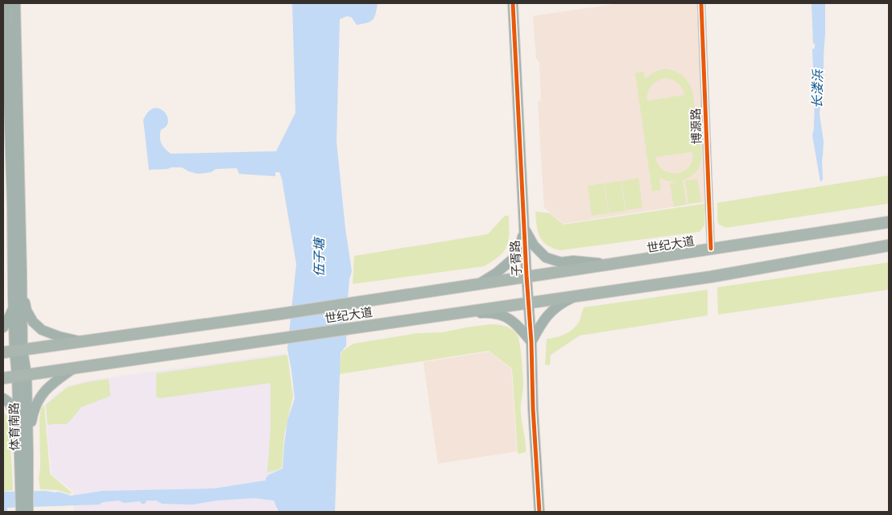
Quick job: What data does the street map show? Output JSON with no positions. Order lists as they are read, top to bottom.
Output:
{
  "streets": {
    "main road": ["世纪大道", "子胥路", "体育南路"],
    "street": ["博源路"]
  },
  "crossings": [
    ["博源路", "世纪大道"],
    ["世纪大道", "子胥路"],
    ["世纪大道", "体育南路"]
  ],
  "water": ["长溇浜", "伍子塘"]
}
